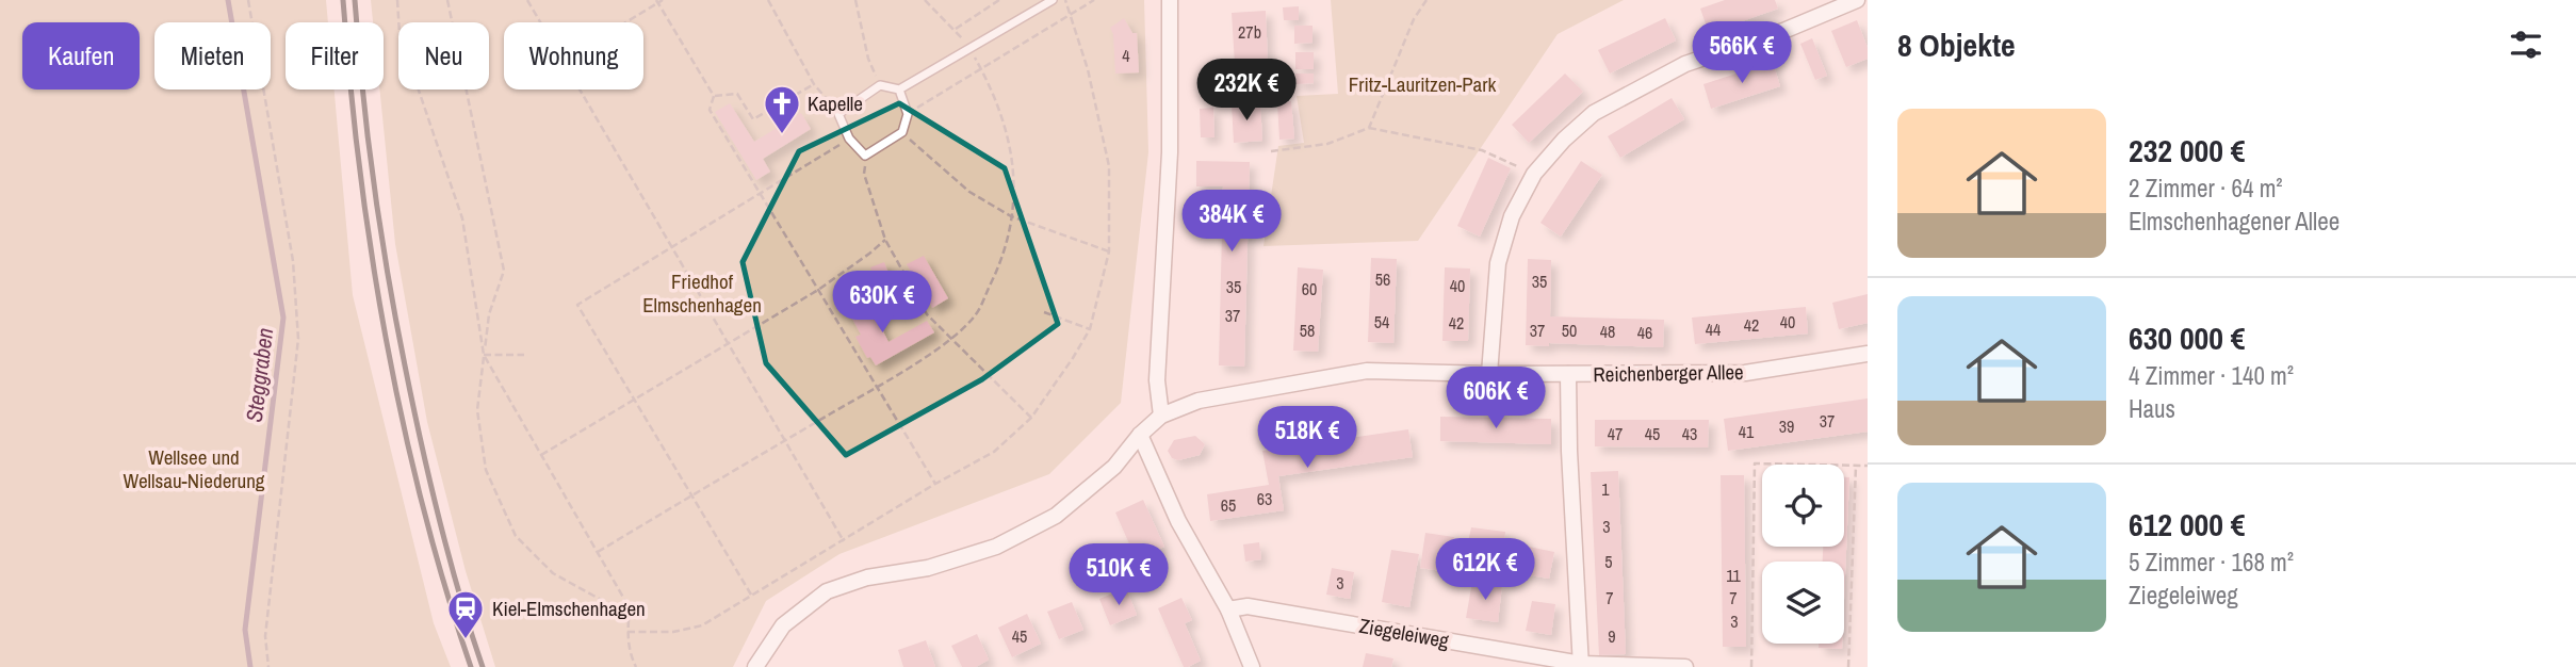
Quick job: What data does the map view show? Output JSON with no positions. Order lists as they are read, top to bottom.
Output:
{
  "streets": {
    "street": ["Reichenberger Allee", "Ziegeleiweg"]
  },
  "water": ["Steggraben"],
  "parks": ["Fritz-Lauritzen-Park", "Friedhof Elmschenhagen", "Wellsee und Wellsau-Niederung"],
  "places": {
    "church": ["Kapelle"],
    "station": ["Kiel-Elmschenhagen"]
  },
  "house_numbers": [
    "27b",
    "4",
    "56",
    "35",
    "40",
    "35",
    "60",
    "37",
    "54",
    "40",
    "42",
    "42",
    "44",
    "58",
    "37",
    "50",
    "48",
    "46",
    "37",
    "39",
    "41",
    "47",
    "45",
    "43",
    "1",
    "63",
    "65",
    "3",
    "5",
    "11",
    "3",
    "7",
    "7",
    "3",
    "45",
    "9"
  ],
  "page": {
    "heading": "8 Objekte",
    "price": [
      "566K €",
      "232K €",
      "384K €",
      "630K €",
      "606K €",
      "518K €",
      "612K €",
      "510K €"
    ],
    "chip": [
      "Kaufen",
      "Mieten",
      "Filter",
      "Neu",
      "Wohnung"
    ],
    "list": [
      {
        "name": "232 000 €",
        "note": "2 Zimmer · 64 m² · Elmschenhagener Allee"
      },
      {
        "name": "630 000 €",
        "note": "4 Zimmer · 140 m² · Haus"
      },
      {
        "name": "612 000 €",
        "note": "5 Zimmer · 168 m² · Ziegeleiweg"
      }
    ]
  }
}
